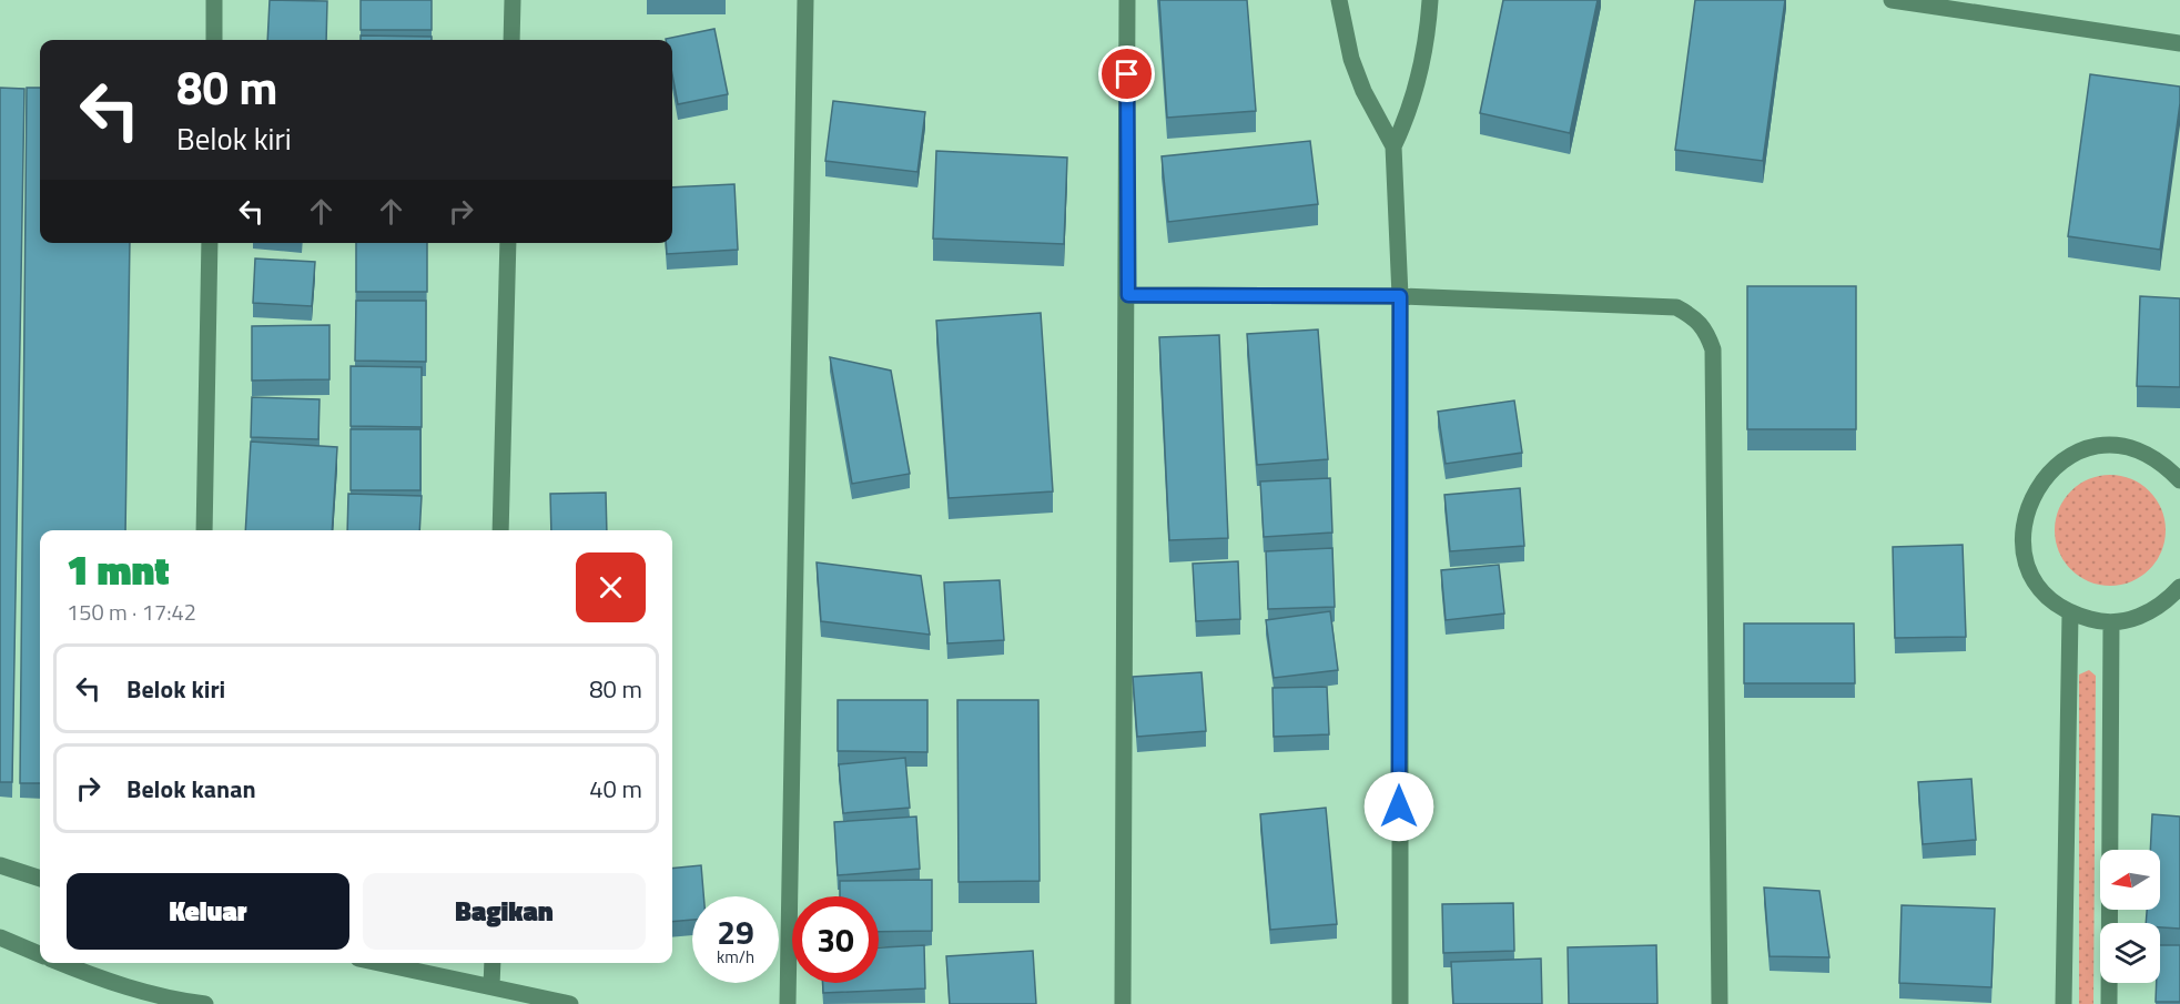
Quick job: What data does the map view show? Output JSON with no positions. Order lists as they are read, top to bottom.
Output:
{
  "north": "left",
  "page": {
    "turn": ["80 m", "Belok kiri"],
    "heading": ["1 mnt", "150 m · 17:42"],
    "list": [
      {
        "name": "Belok kiri",
        "value": "80 m"
      },
      {
        "name": "Belok kanan",
        "value": "40 m"
      }
    ],
    "buttons": ["Keluar", "Bagikan"],
    "speed": "29 km/h",
    "limit": "30"
  }
}
